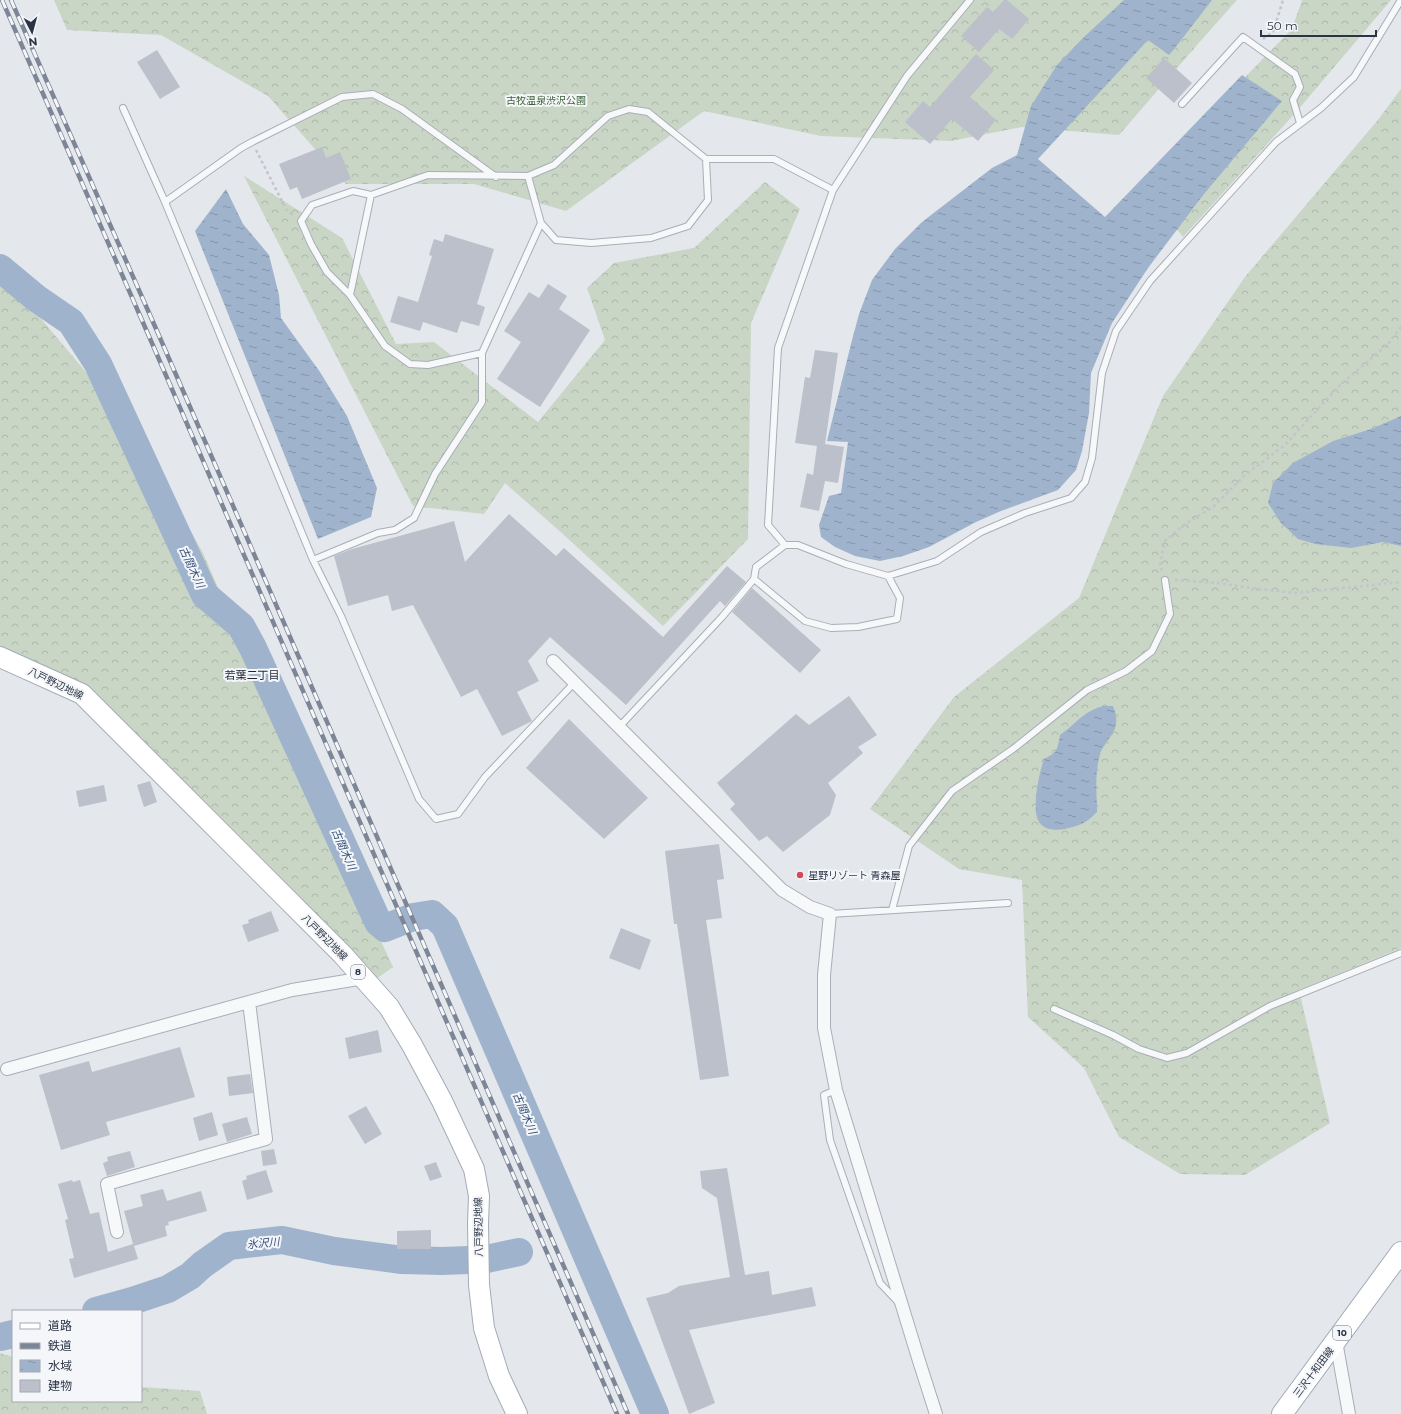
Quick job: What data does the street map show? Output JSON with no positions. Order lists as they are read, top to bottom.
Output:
{
  "streets": {
    "main road": [
      "八戸野辺地線",
      "8",
      "10",
      "三沢十和田線"
    ]
  },
  "districts": ["若葉二丁目"],
  "water": ["古間木川", "氷沢川"],
  "parks": ["古牧温泉渋沢公園"],
  "places": ["星野リゾート 青森屋"],
  "legend": [
    "道路",
    "鉄道",
    "水域",
    "建物"
  ],
  "scale_bar": "50 m",
  "north": "bottom"
}
